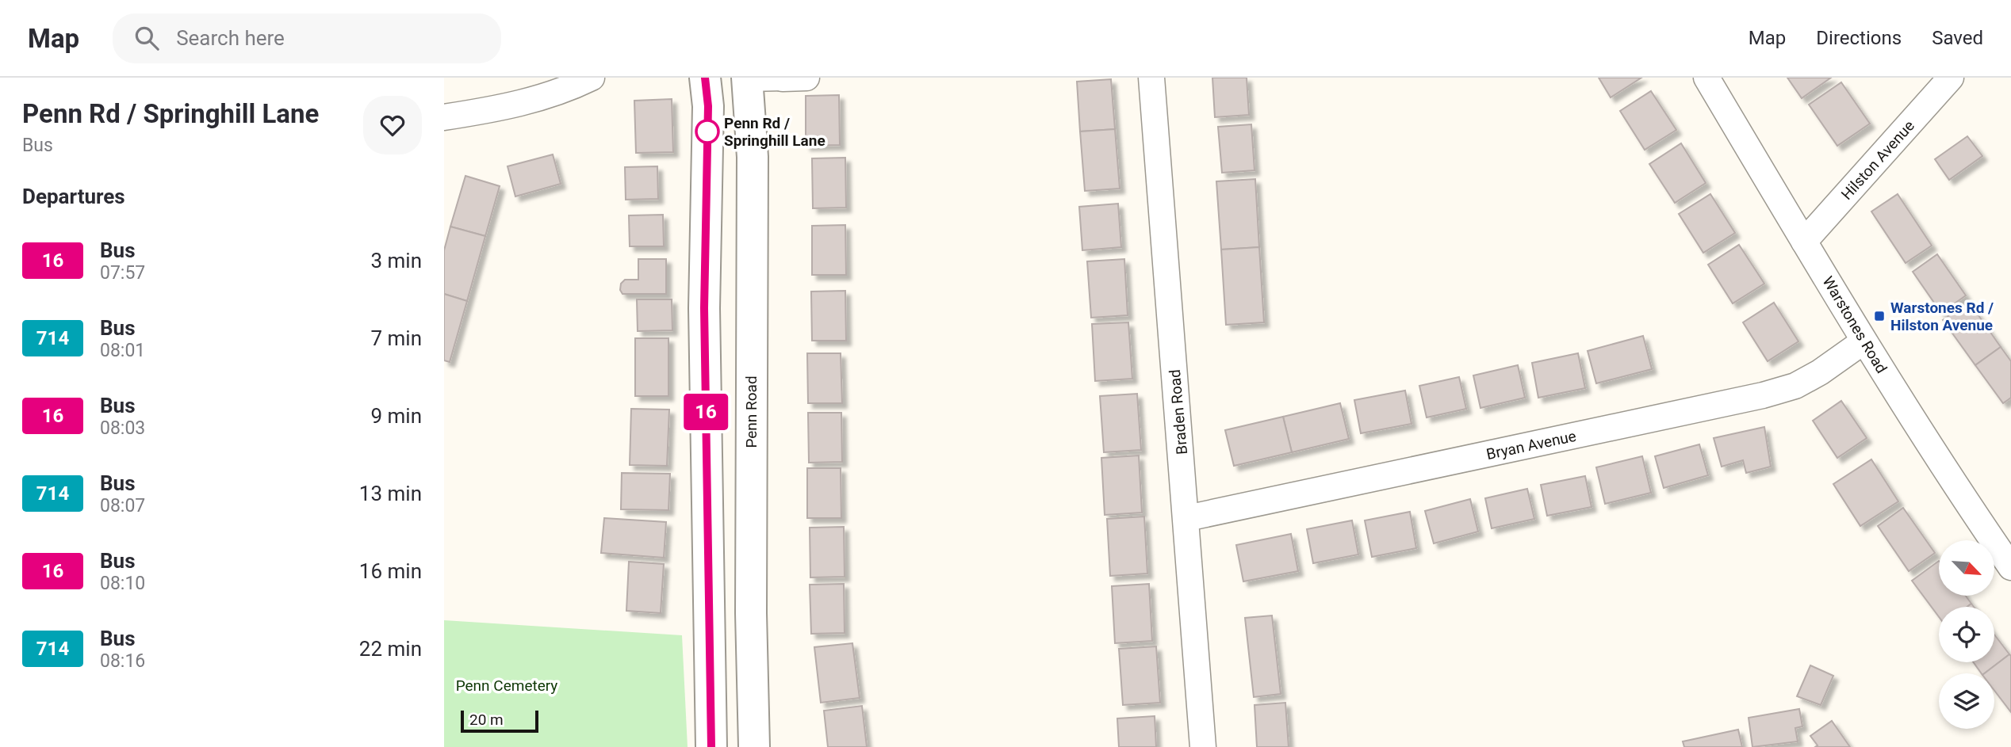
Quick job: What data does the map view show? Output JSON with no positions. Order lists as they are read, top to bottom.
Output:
{
  "streets": {
    "highway": ["Penn Road"],
    "street": [
      "Hilston Avenue",
      "Warstones Road",
      "Braden Road",
      "Bryan Avenue"
    ]
  },
  "crossings": [
    ["Hilston Avenue", "Warstones Road"],
    ["Warstones Road", "Bryan Avenue"],
    ["Braden Road", "Bryan Avenue"]
  ],
  "parks": ["Penn Cemetery"],
  "places": {
    "other": ["Penn Rd / Springhill Lane"],
    "transit": ["Warstones Rd / Hilston Avenue"]
  },
  "lines": ["bus line 16"],
  "scale_bar": "20 m",
  "north": "bottom right",
  "page": {
    "header": "Map",
    "search": "Search here",
    "nav": ["Map", "Directions", "Saved"],
    "heading": [
      ["Penn Rd / Springhill Lane", "Bus"],
      "Departures"
    ],
    "on_map": "16",
    "list": [
      {
        "mark": "16",
        "name": "Bus",
        "note": "07:57",
        "value": "3 min"
      },
      {
        "mark": "714",
        "name": "Bus",
        "note": "08:01",
        "value": "7 min"
      },
      {
        "mark": "16",
        "name": "Bus",
        "note": "08:03",
        "value": "9 min"
      },
      {
        "mark": "714",
        "name": "Bus",
        "note": "08:07",
        "value": "13 min"
      },
      {
        "mark": "16",
        "name": "Bus",
        "note": "08:10",
        "value": "16 min"
      },
      {
        "mark": "714",
        "name": "Bus",
        "note": "08:16",
        "value": "22 min"
      }
    ],
    "scale": "20 m"
  }
}
